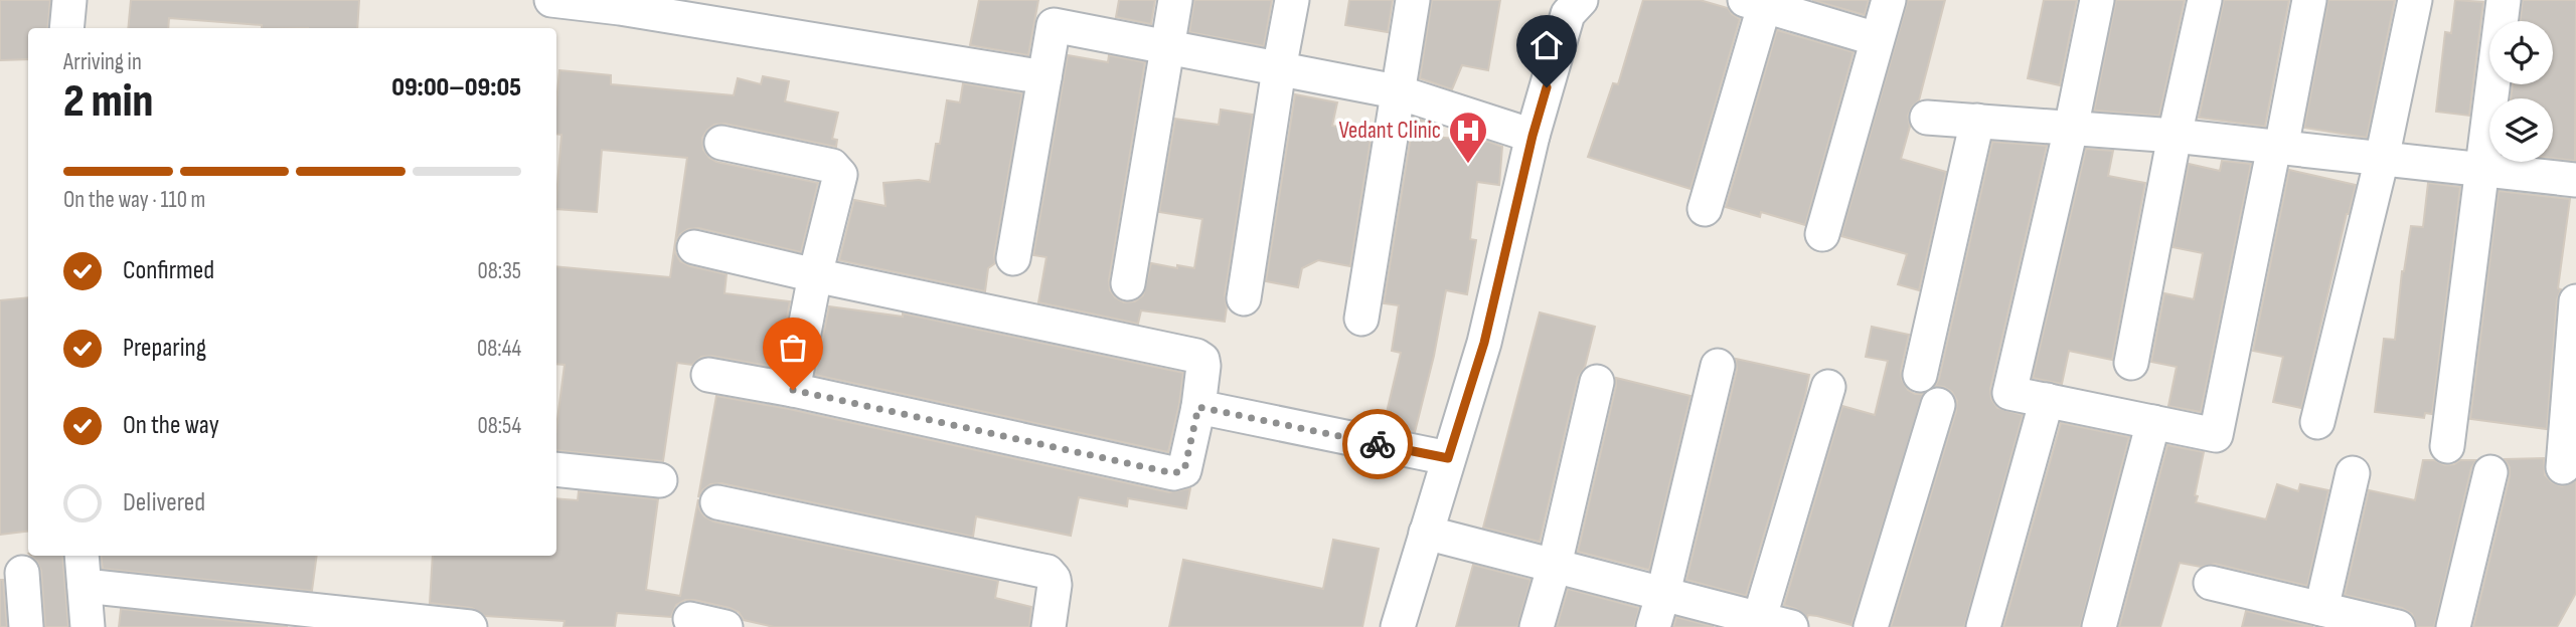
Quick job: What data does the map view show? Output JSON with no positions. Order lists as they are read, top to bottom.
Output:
{
  "places": {
    "hospital": ["Vedant Clinic"]
  },
  "page": {
    "heading": ["2 min", "Arriving in", "09:00–09:05"],
    "bar": "On the way · 110 m",
    "list": [
      ["Confirmed", "08:35"],
      ["Preparing", "08:44"],
      ["On the way", "08:54"],
      "Delivered"
    ]
  }
}
